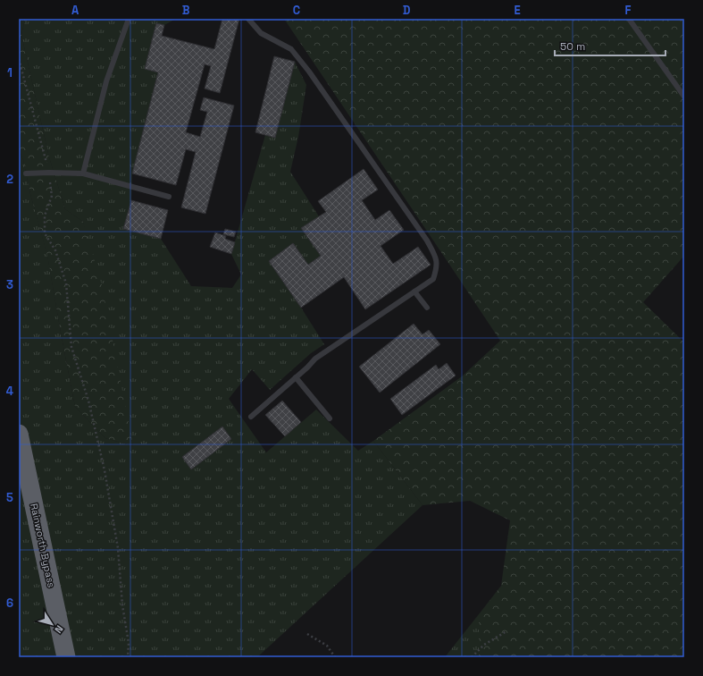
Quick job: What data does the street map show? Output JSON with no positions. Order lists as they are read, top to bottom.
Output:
{
  "streets": {
    "highway": ["Rainworth Bypass"]
  },
  "scale_bar": "50 m",
  "north": "bottom right",
  "grid": {
    "columns": [
      "A",
      "B",
      "C",
      "D",
      "E",
      "F"
    ],
    "rows": [
      "1",
      "2",
      "3",
      "4",
      "5",
      "6"
    ]
  }
}
